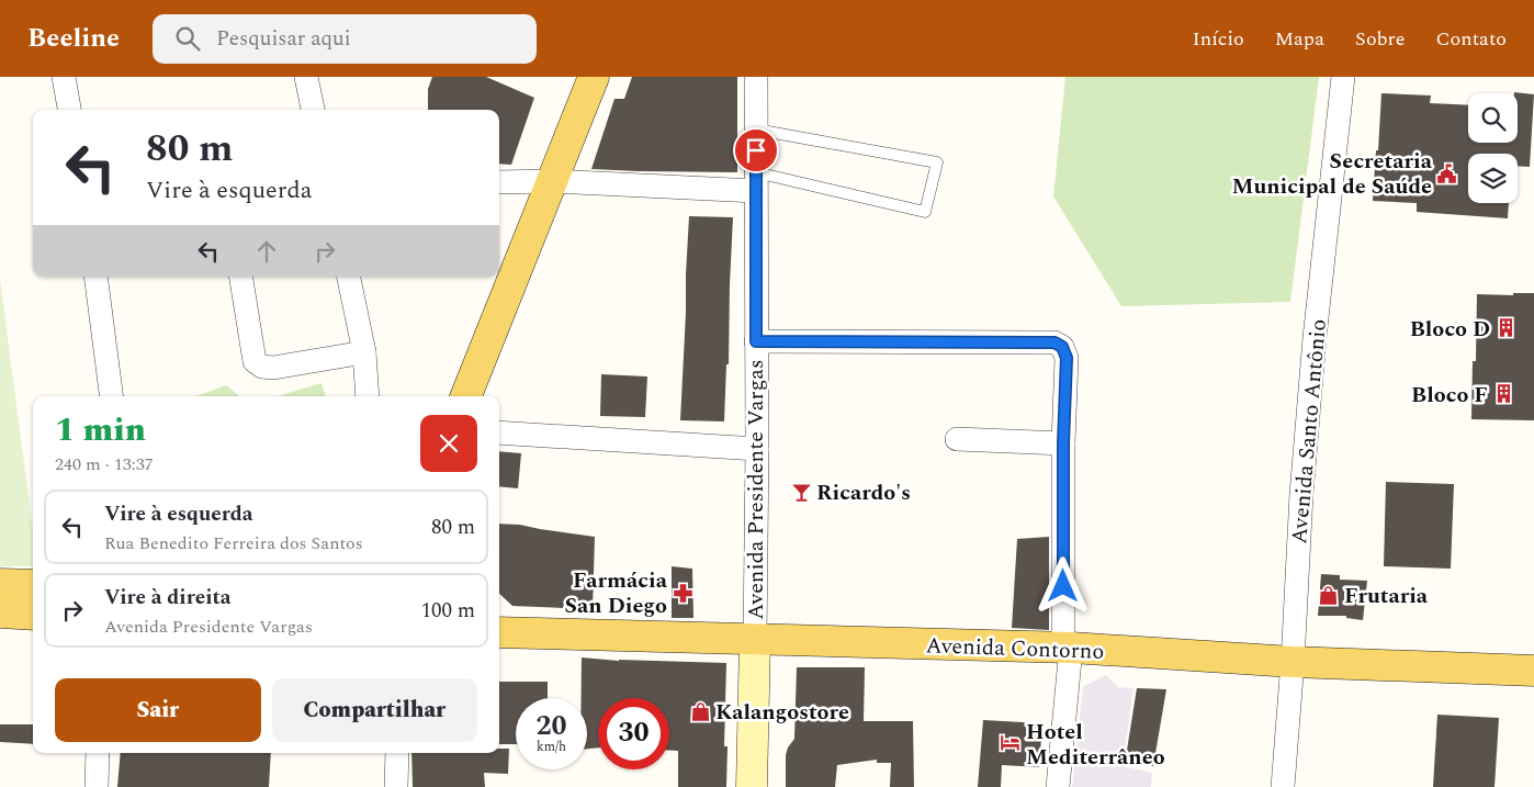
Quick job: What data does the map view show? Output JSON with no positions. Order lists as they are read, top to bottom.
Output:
{
  "streets": {
    "main road": ["Avenida Contorno"],
    "street": ["Avenida Santo Antônio", "Avenida Presidente Vargas"]
  },
  "crossings": [
    ["Avenida Santo Antônio", "Avenida Contorno"],
    ["Avenida Presidente Vargas", "Avenida Contorno"]
  ],
  "places": {
    "public building": ["Secretaria Municipal de Saúde"],
    "building": ["Bloco D", "Bloco F"],
    "bar": ["Ricardo's"],
    "pharmacy": ["Farmácia San Diego"],
    "shop": ["Frutaria", "Kalangostore"],
    "hotel": ["Hotel Mediterrâneo"]
  },
  "page": {
    "header": "Beeline",
    "search": "Pesquisar aqui",
    "nav": [
      "Início",
      "Mapa",
      "Sobre",
      "Contato"
    ],
    "turn": ["80 m", "Vire à esquerda"],
    "heading": ["1 min", "240 m · 13:37"],
    "list": [
      {
        "name": "Vire à esquerda",
        "note": "Rua Benedito Ferreira dos Santos",
        "value": "80 m"
      },
      {
        "name": "Vire à direita",
        "note": "Avenida Presidente Vargas",
        "value": "100 m"
      }
    ],
    "buttons": ["Sair", "Compartilhar"],
    "speed": "20 km/h",
    "limit": "30"
  }
}
